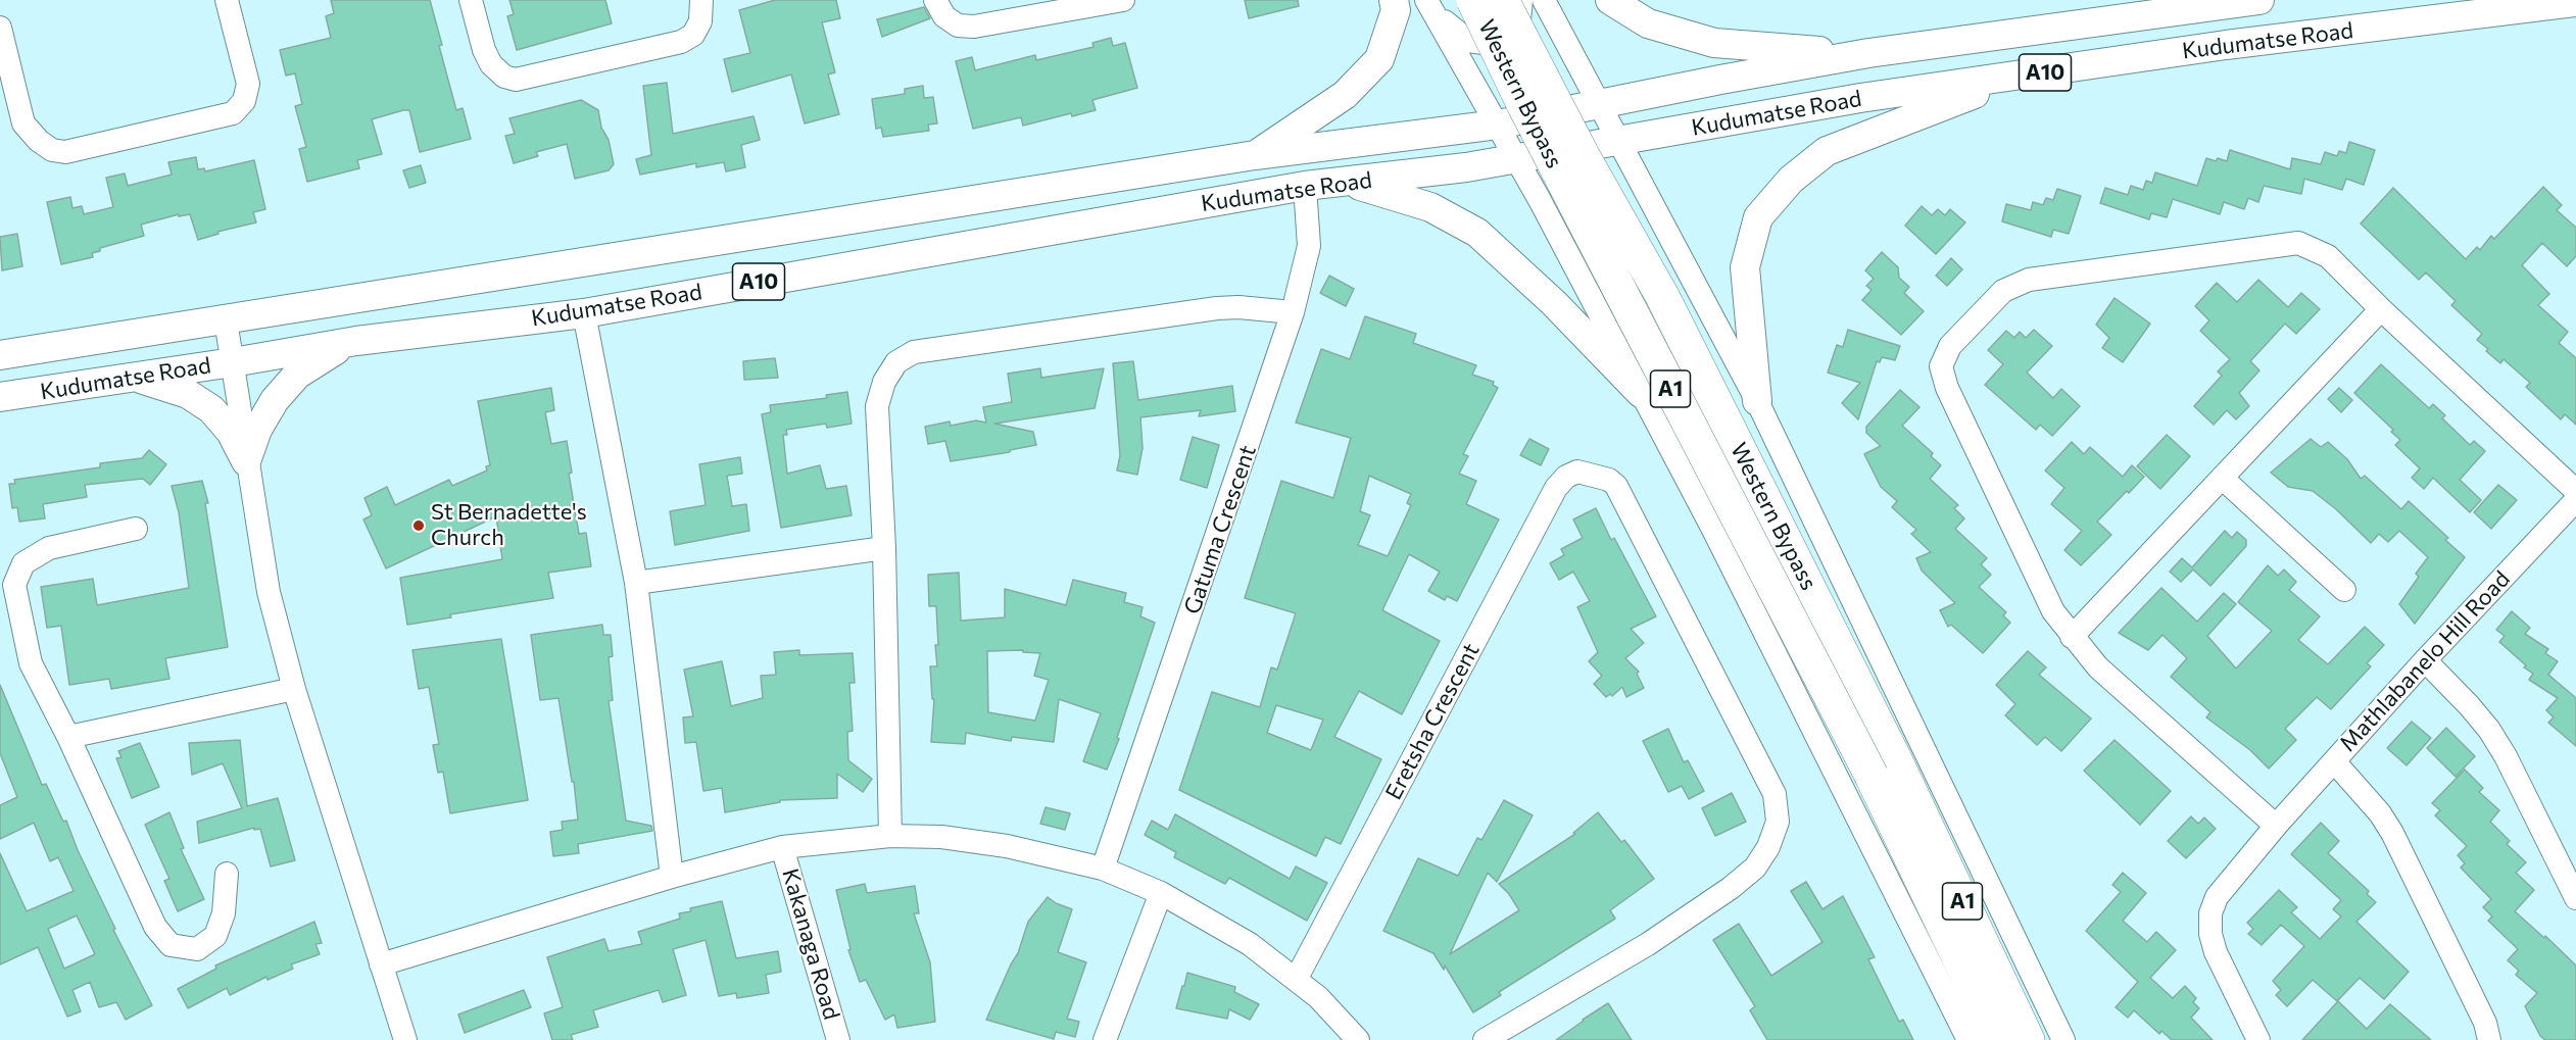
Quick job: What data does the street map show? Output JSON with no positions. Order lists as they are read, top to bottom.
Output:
{
  "streets": {
    "highway": ["Western Bypass", "A1"],
    "main road": ["Kudumatse Road", "A10"],
    "street": [
      "Gatuma Crescent",
      "Mathlabanelo Hill Road",
      "Eretsha Crescent",
      "Kakanaga Road"
    ]
  },
  "crossings": [
    ["Kudumatse Road", "Gatuma Crescent"]
  ],
  "places": ["St Bernadette's Church"]
}
